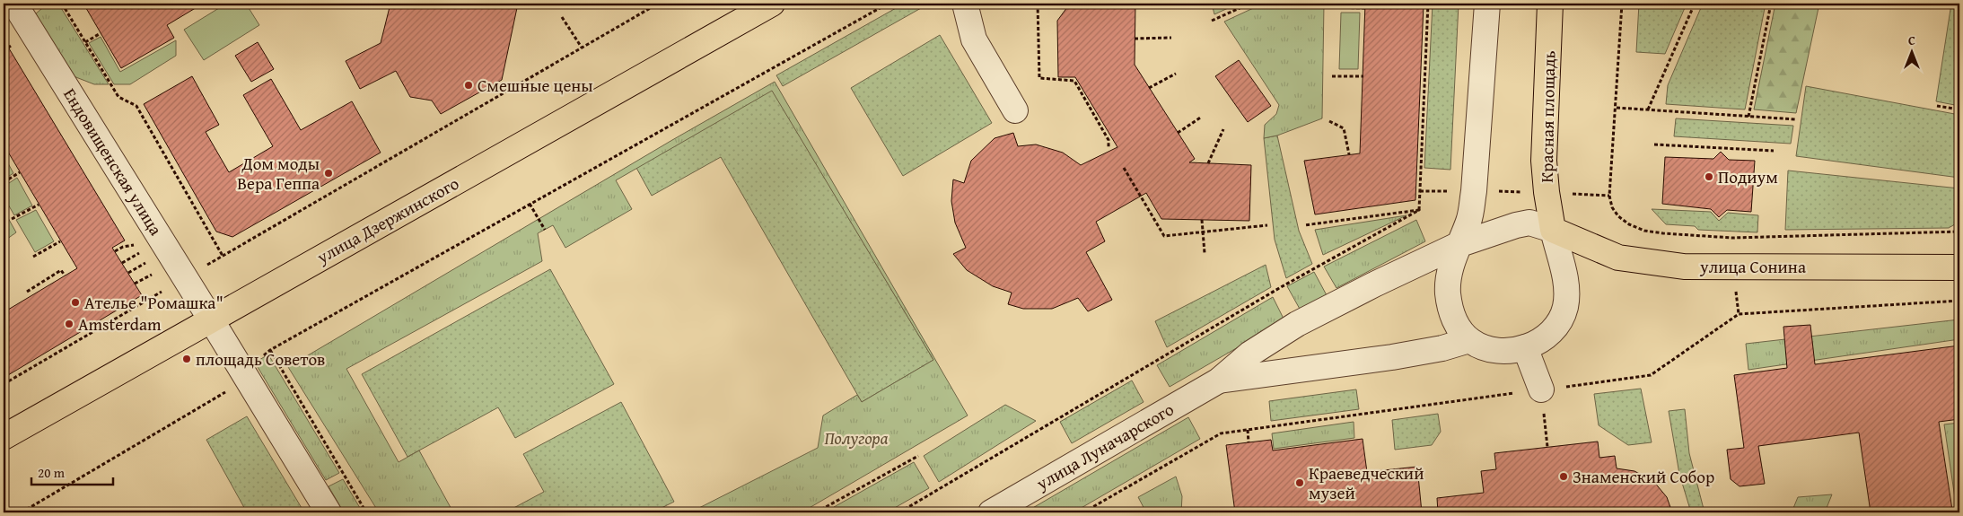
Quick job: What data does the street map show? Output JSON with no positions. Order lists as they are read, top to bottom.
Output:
{
  "streets": {
    "main road": ["Красная площадь", "улица Дзержинского", "улица Сонина"],
    "street": ["Ендовищенская улица", "улица Луначарского"]
  },
  "crossings": [
    ["Красная площадь", "улица Сонина"],
    ["Ендовищенская улица", "улица Дзержинского"]
  ],
  "parks": ["Полугора"],
  "places": [
    "Смешные цены",
    "Дом моды Вера Геппа",
    "Подиум",
    "Ателье \"Ромашка\"",
    "Amsterdam",
    "площадь Советов",
    "Знаменский Собор",
    "Краеведческий музей"
  ],
  "scale_bar": "20 m",
  "north": "top"
}
